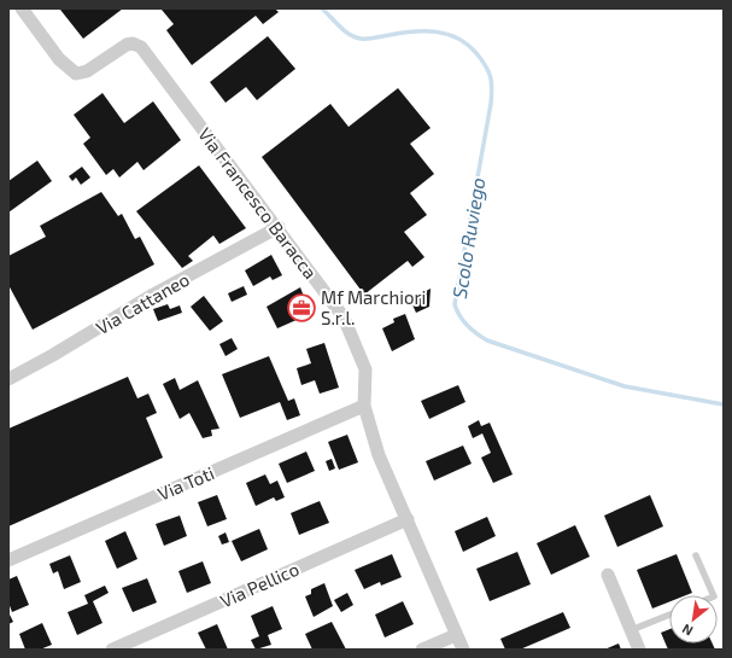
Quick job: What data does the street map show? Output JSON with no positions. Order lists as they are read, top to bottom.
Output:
{
  "streets": {
    "street": [
      "Via Francesco Baracca",
      "Via Cattaneo",
      "Via Toti",
      "Via Pellico"
    ]
  },
  "crossings": [
    ["Via Francesco Baracca", "Via Cattaneo"],
    ["Via Francesco Baracca", "Via Toti"],
    ["Via Francesco Baracca", "Via Pellico"]
  ],
  "water": ["Scolo Ruviego"],
  "places": {
    "office": ["Mf Marchiori S.r.l."]
  },
  "north": "bottom left"
}
